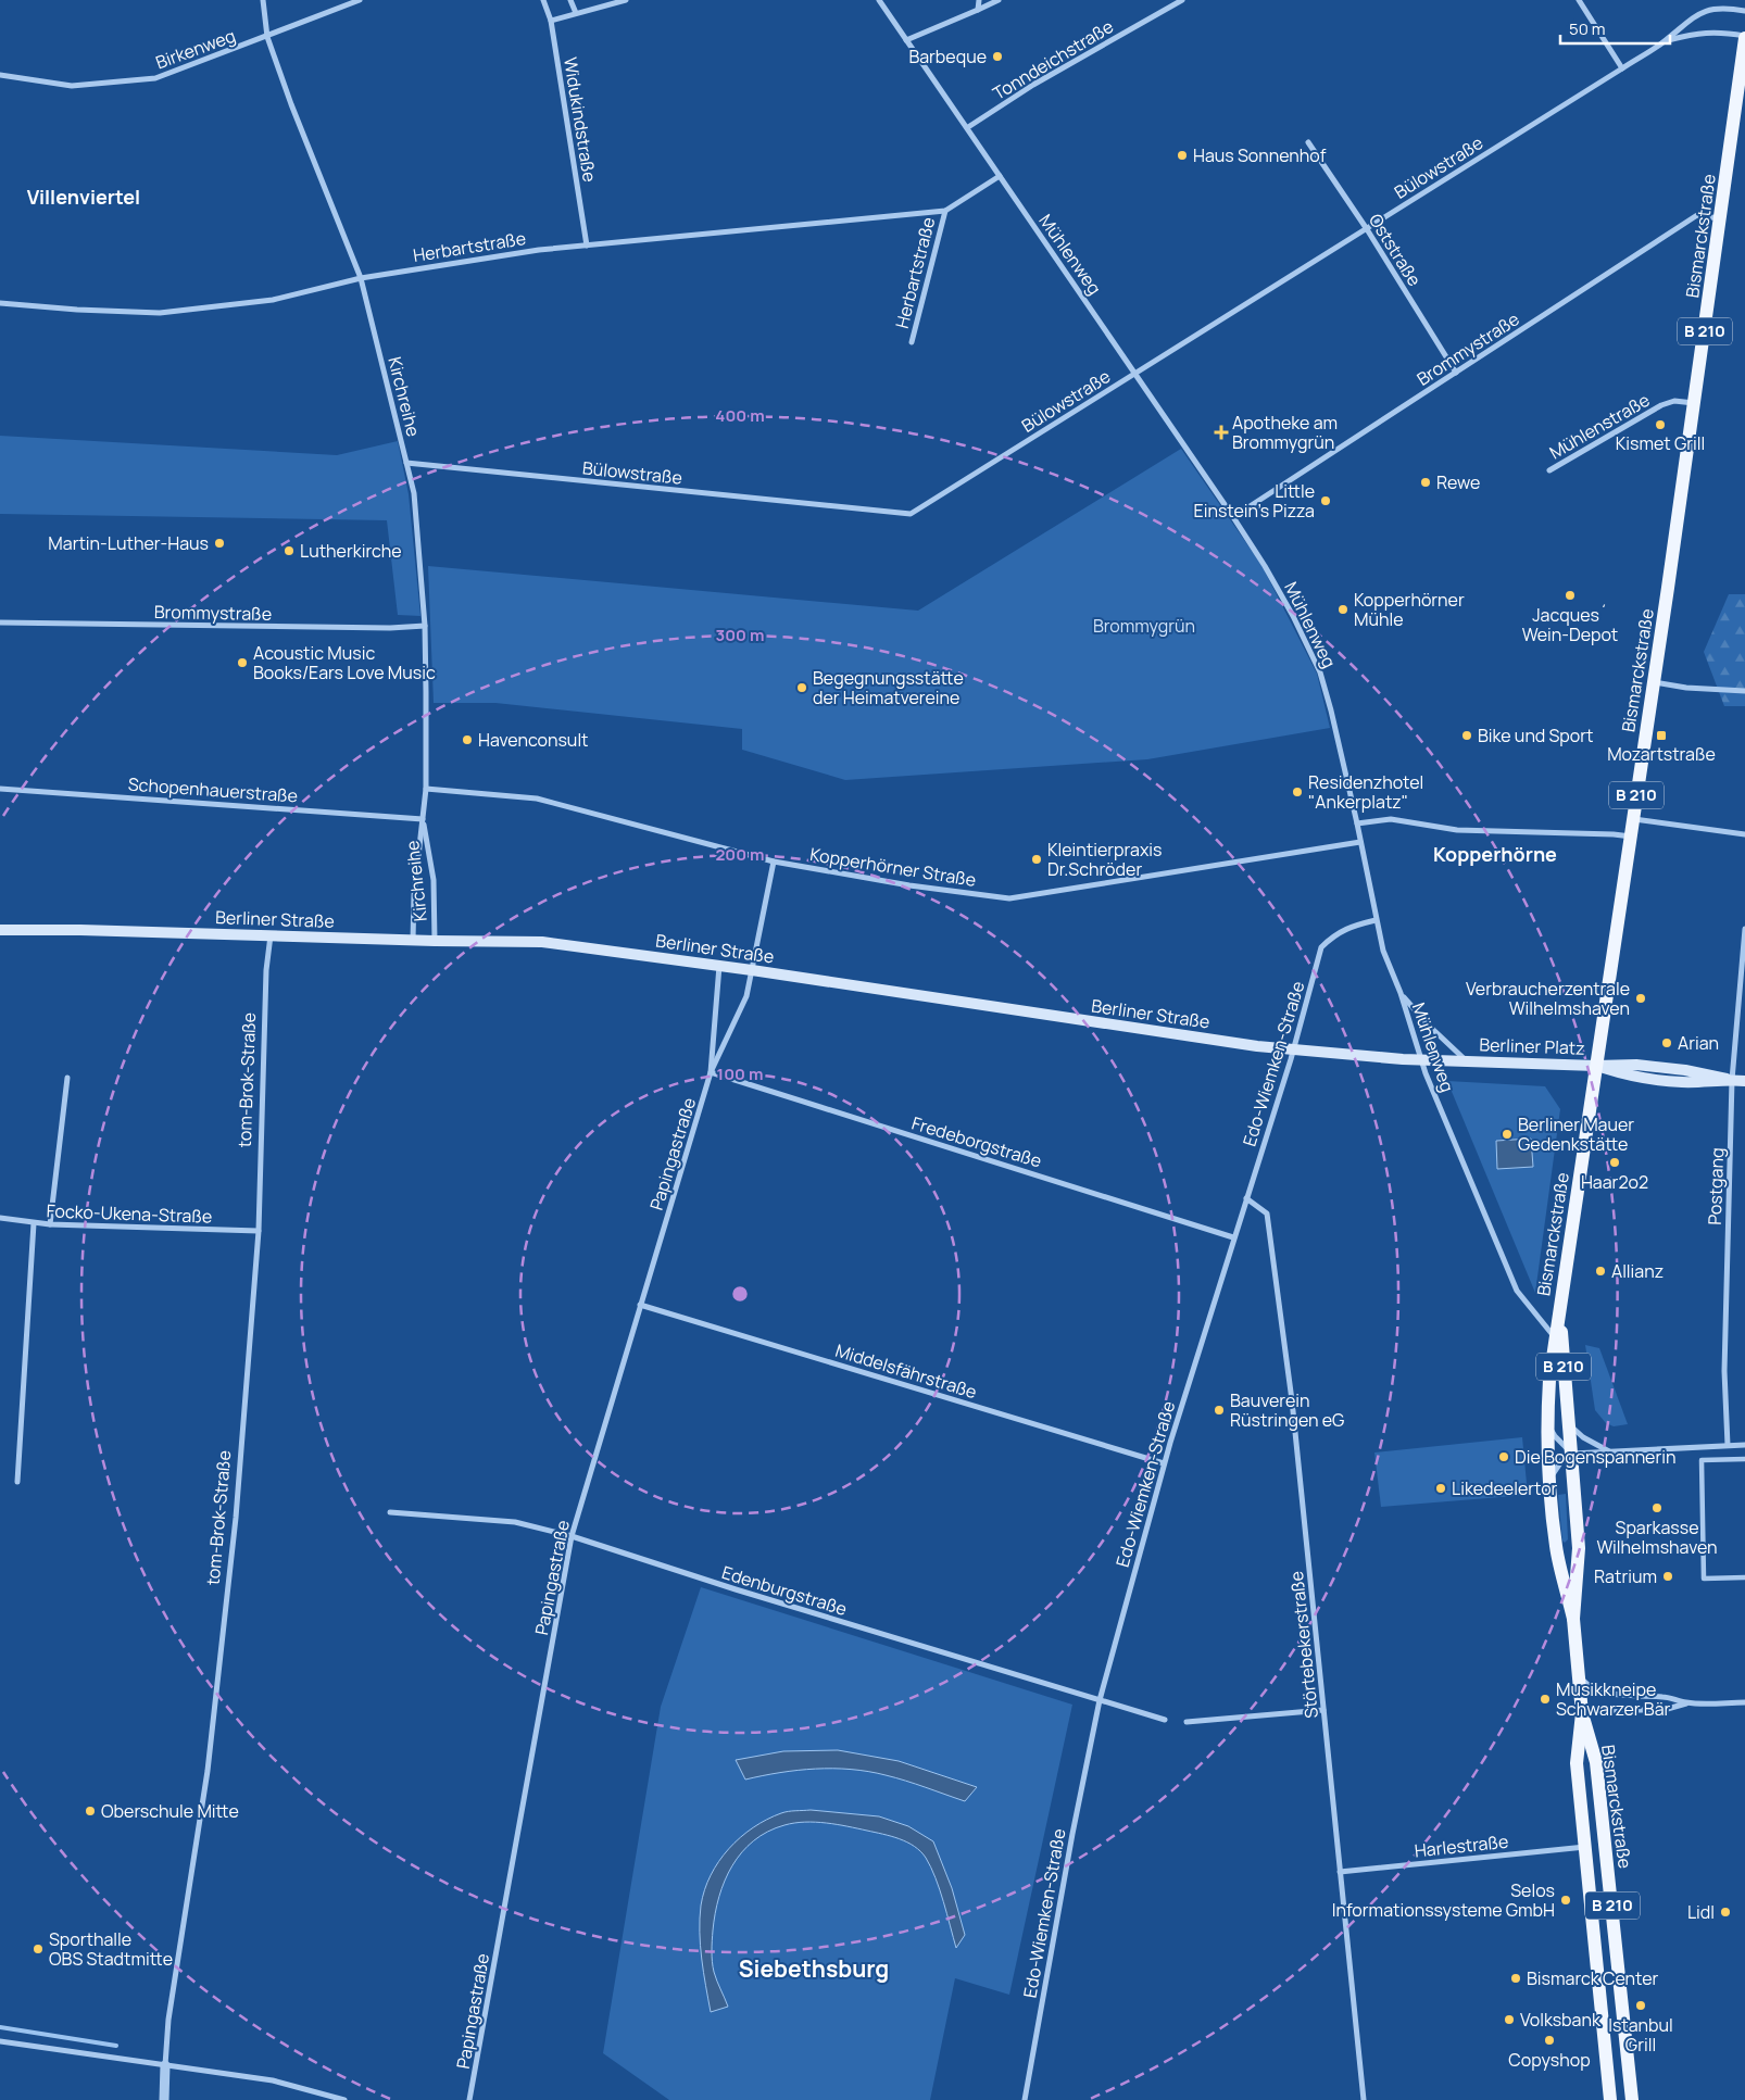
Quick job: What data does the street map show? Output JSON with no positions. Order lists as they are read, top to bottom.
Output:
{
  "streets": {
    "main road": [
      "Bismarckstraße",
      "B 210",
      "Berliner Straße",
      "Berliner Platz"
    ],
    "street": [
      "Birkenweg",
      "Tonndeichstraße",
      "Widukindstraße",
      "Bülowstraße",
      "Herbartstraße",
      "Oststraße",
      "Mühlenweg",
      "Brommystraße",
      "Kirchreihe",
      "Mühlenstraße",
      "Schopenhauerstraße",
      "Kopperhörner Straße",
      "Edo-Wiemken-Straße",
      "tom-Brok-Straße",
      "Fredeborgstraße",
      "Papingastraße",
      "Postgang",
      "Focko-Ukena-Straße",
      "Middelsfährstraße",
      "Edenburgstraße",
      "Störtebekerstraße",
      "Harlestraße"
    ]
  },
  "crossings": [
    ["Birkenweg", "Kirchreihe"],
    ["Tonndeichstraße", "Mühlenweg"],
    ["Widukindstraße", "Herbartstraße"],
    ["Bülowstraße", "Bismarckstraße"],
    ["Bülowstraße", "Oststraße"],
    ["Bülowstraße", "Mühlenweg"],
    ["Bülowstraße", "Kirchreihe"],
    ["Bismarckstraße", "Mühlenweg"],
    ["Bismarckstraße", "Brommystraße"],
    ["Bismarckstraße", "Mühlenstraße"],
    ["Bismarckstraße", "Berliner Platz"],
    ["Bismarckstraße", "Harlestraße"],
    ["Herbartstraße", "Mühlenweg"],
    ["Herbartstraße", "Kirchreihe"],
    ["Oststraße", "Brommystraße"],
    ["Mühlenweg", "Brommystraße"],
    ["Mühlenweg", "Kopperhörner Straße"],
    ["Mühlenweg", "Berliner Straße"],
    ["Mühlenweg", "Berliner Platz"],
    ["Mühlenweg", "Edo-Wiemken-Straße"],
    ["Brommystraße", "Kirchreihe"],
    ["Kirchreihe", "Schopenhauerstraße"],
    ["Kirchreihe", "Kopperhörner Straße"],
    ["Kirchreihe", "Berliner Straße"],
    ["Kopperhörner Straße", "Papingastraße"],
    ["Berliner Straße", "Berliner Platz"],
    ["Berliner Straße", "Edo-Wiemken-Straße"],
    ["Berliner Straße", "tom-Brok-Straße"],
    ["Berliner Straße", "Papingastraße"],
    ["Berliner Platz", "Postgang"],
    ["Edo-Wiemken-Straße", "Fredeborgstraße"],
    ["Edo-Wiemken-Straße", "Middelsfährstraße"],
    ["Edo-Wiemken-Straße", "Edenburgstraße"],
    ["Edo-Wiemken-Straße", "Störtebekerstraße"],
    ["tom-Brok-Straße", "Focko-Ukena-Straße"],
    ["Fredeborgstraße", "Papingastraße"],
    ["Papingastraße", "Middelsfährstraße"],
    ["Papingastraße", "Edenburgstraße"],
    ["Störtebekerstraße", "Harlestraße"]
  ],
  "districts": ["Villenviertel", "Kopperhörne", "Siebethsburg"],
  "parks": ["Brommygrün"],
  "places": {
    "other": [
      "Barbeque",
      "Haus Sonnenhof",
      "Kismet Grill",
      "Rewe",
      "Little Einstein's Pizza",
      "Martin-Luther-Haus",
      "Lutherkirche",
      "Jacques´ Wein-Depot",
      "Kopperhörner Mühle",
      "Acoustic Music Books/Ears Love Music",
      "Begegnungsstätte der Heimatvereine",
      "Bike und Sport",
      "Havenconsult",
      "Residenzhotel \"Ankerplatz\"",
      "Kleintierpraxis Dr.Schröder",
      "Verbraucherzentrale Wilhelmshaven",
      "Arian",
      "Berliner Mauer Gedenkstätte",
      "Haar2o2",
      "Allianz",
      "Bauverein Rüstringen eG",
      "Die Bogenspannerin",
      "Likedeelertor",
      "Sparkasse Wilhelmshaven",
      "Ratrium",
      "Musikkneipe Schwarzer Bär",
      "Oberschule Mitte",
      "Selos Informationssysteme GmbH",
      "Lidl",
      "Sporthalle OBS Stadtmitte",
      "Bismarck Center",
      "Istanbul Grill",
      "Volksbank",
      "Copyshop"
    ],
    "health": ["Apotheke am Brommygrün"],
    "transit": ["Mozartstraße"]
  },
  "scale_bar": "50 m",
  "rings": [
    "400 m",
    "300 m",
    "200 m",
    "100 m"
  ]
}
